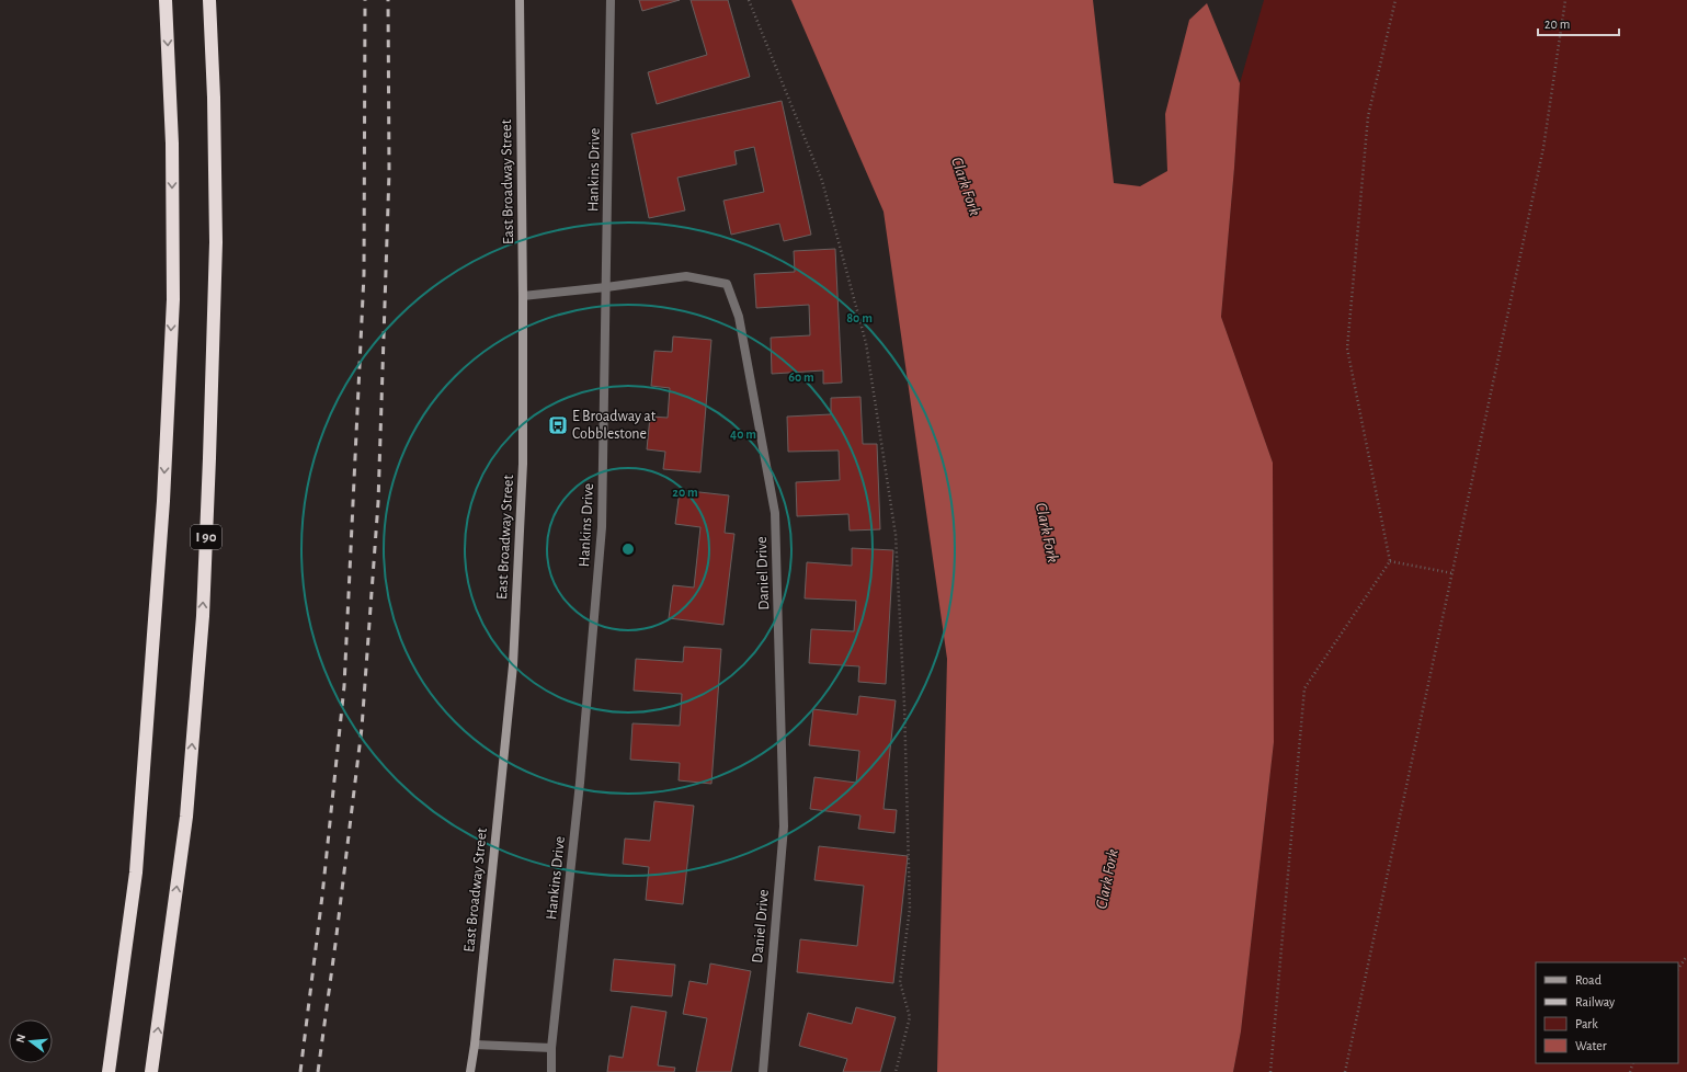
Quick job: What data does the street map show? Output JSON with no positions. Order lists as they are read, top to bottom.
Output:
{
  "streets": {
    "highway": ["I 90"],
    "main road": ["East Broadway Street"],
    "street": ["Hankins Drive", "Daniel Drive"]
  },
  "crossings": [
    ["Hankins Drive", "Daniel Drive"],
    ["East Broadway Street", "Daniel Drive"]
  ],
  "water": ["Clark Fork"],
  "places": {
    "bus stop": ["E Broadway at Cobblestone"]
  },
  "legend": [
    "Road",
    "Railway",
    "Park",
    "Water"
  ],
  "scale_bar": "20 m",
  "north": "left",
  "rings": [
    "80 m",
    "60 m",
    "40 m",
    "20 m"
  ]
}
